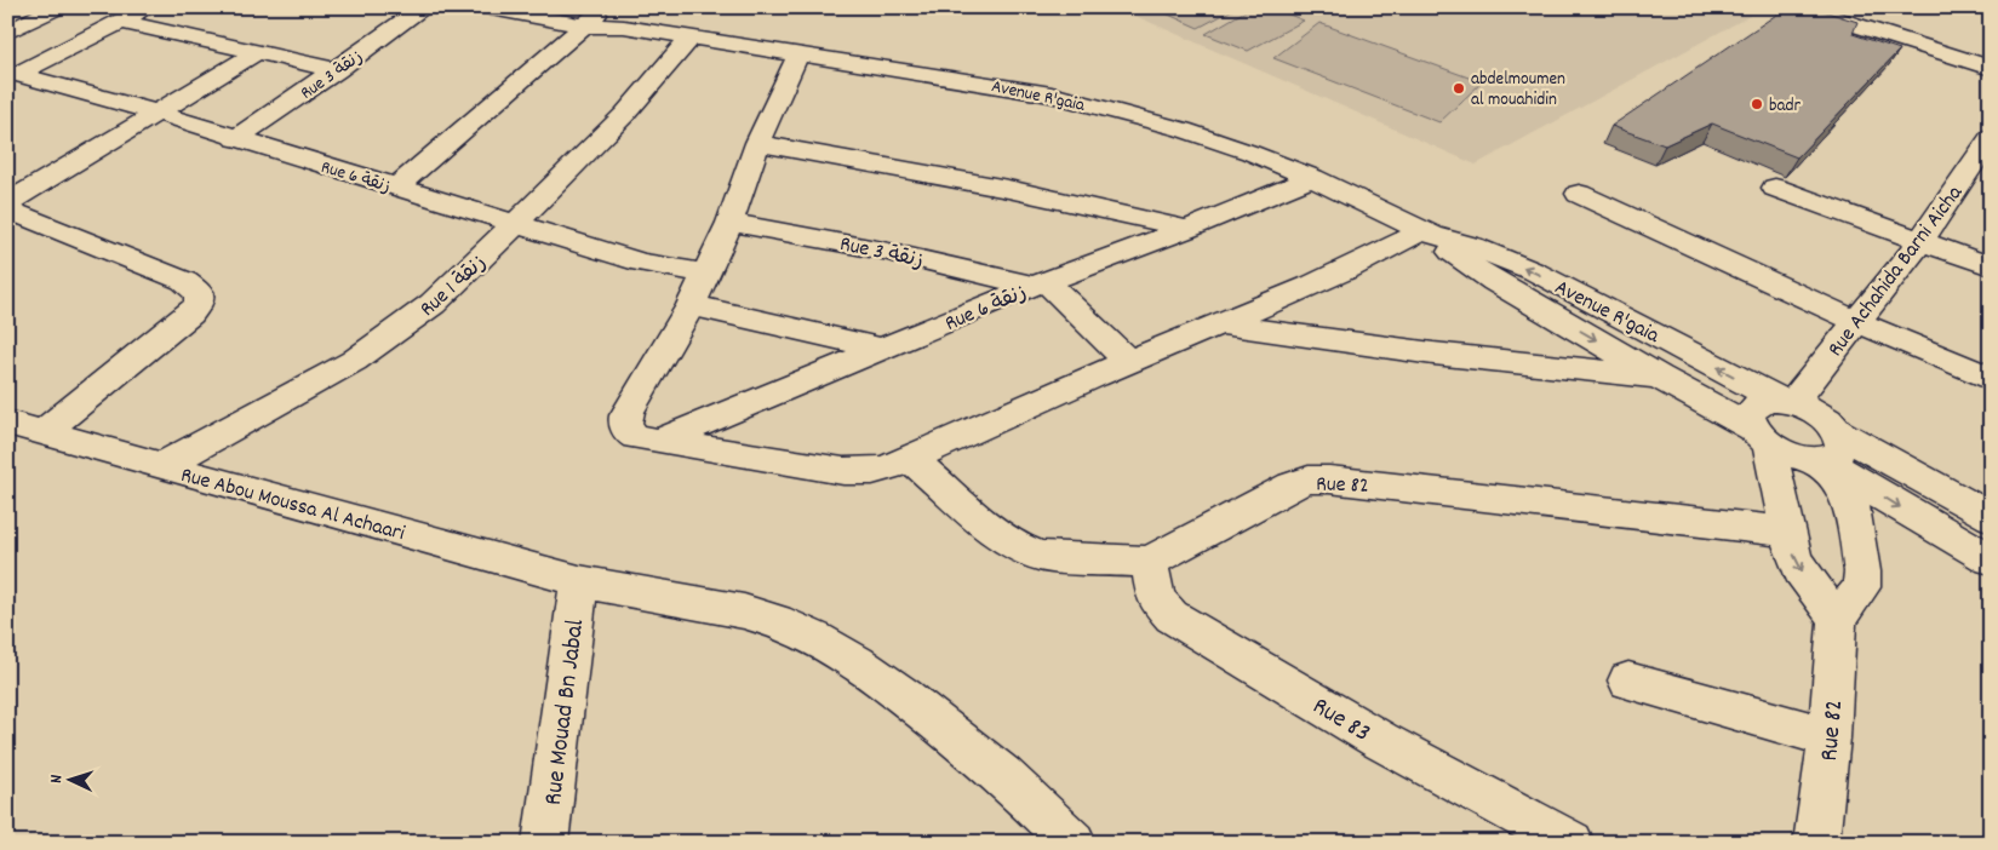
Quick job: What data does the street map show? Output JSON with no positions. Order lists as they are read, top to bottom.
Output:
{
  "streets": {
    "street": [
      "Rue 3 زنقة",
      "Avenue R'gaia",
      "Rue 6 زنقة",
      "Rue Achahida Barni Aicha",
      "Rue 1 زنقة",
      "Rue 82",
      "Rue Abou Moussa Al Achaari",
      "Rue Mouad Bn Jabal",
      "Rue 83"
    ]
  },
  "crossings": [
    ["Rue 3 زنقة", "Rue 6 زنقة"],
    ["Avenue R'gaia", "Rue 6 زنقة"],
    ["Avenue R'gaia", "Rue Achahida Barni Aicha"],
    ["Avenue R'gaia", "Rue 1 زنقة"],
    ["Rue 6 زنقة", "Rue 1 زنقة"],
    ["Rue 1 زنقة", "Rue Abou Moussa Al Achaari"],
    ["Rue 82", "Rue 83"],
    ["Rue Abou Moussa Al Achaari", "Rue Mouad Bn Jabal"]
  ],
  "places": ["abdelmoumen al mouahidin", "badr"],
  "north": "left"
}
